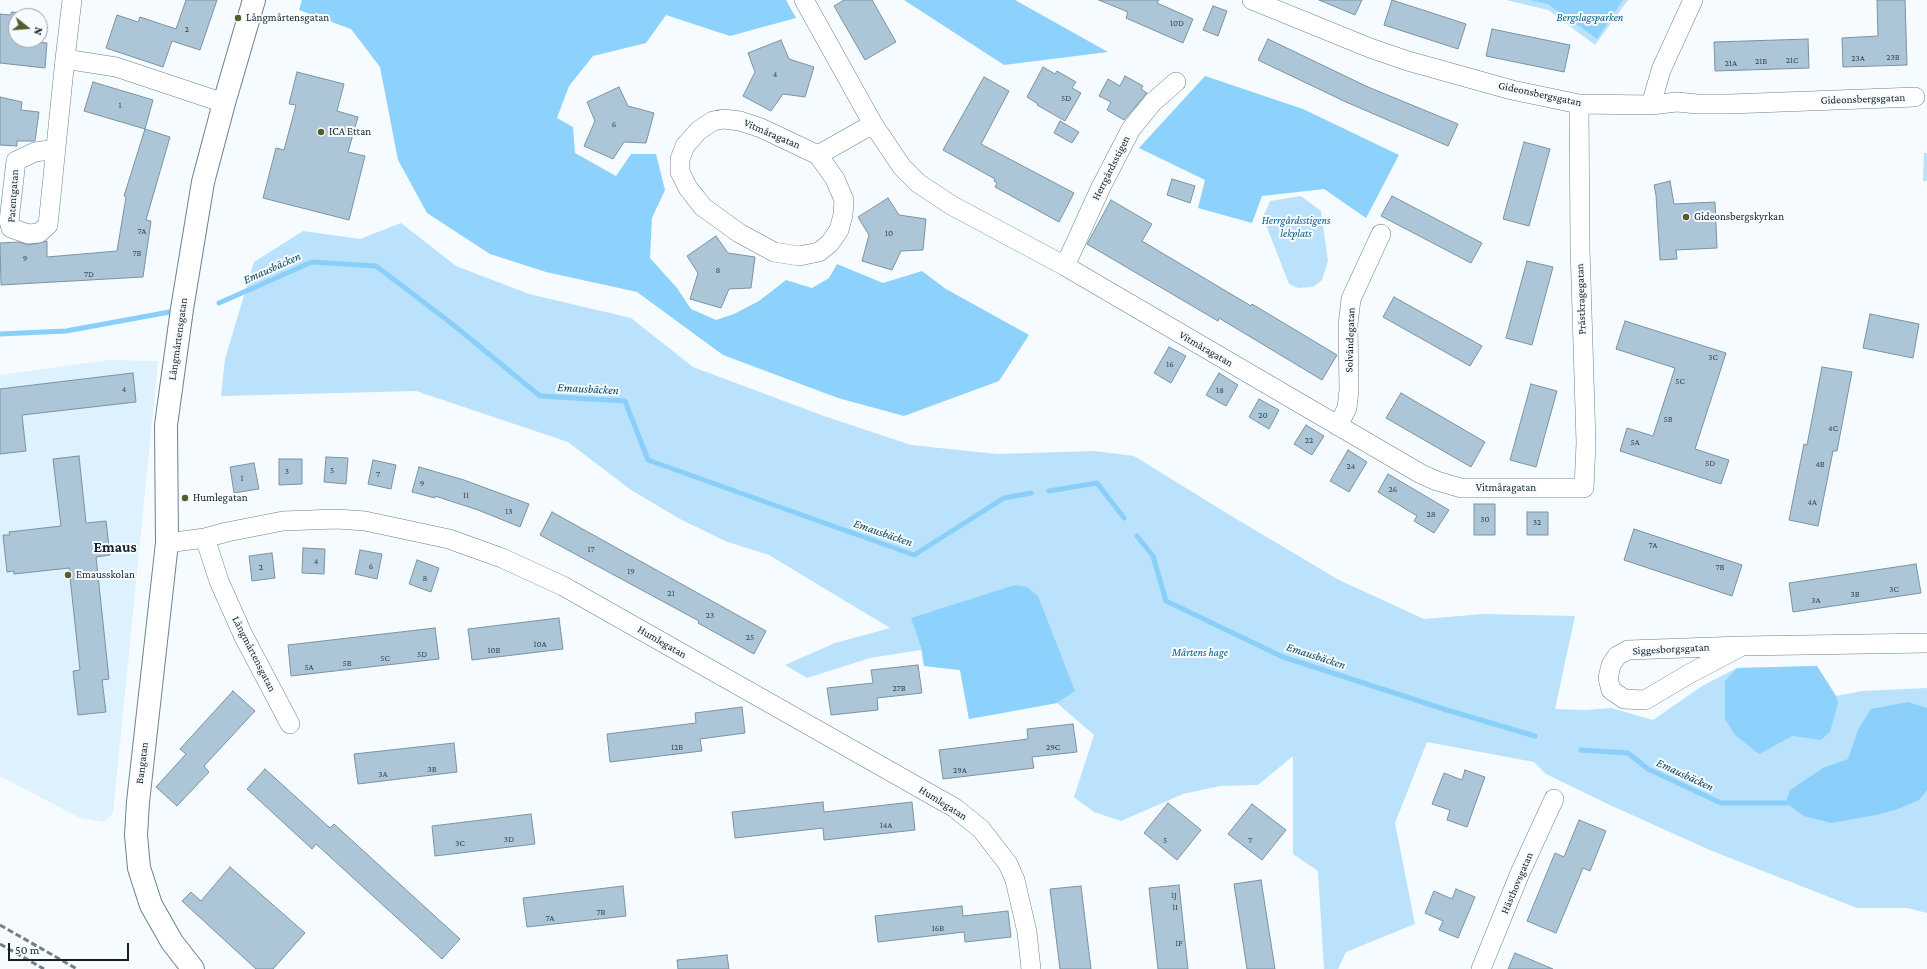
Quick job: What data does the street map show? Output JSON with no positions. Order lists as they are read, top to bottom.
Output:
{
  "streets": {
    "street": [
      "Gideonsbergsgatan",
      "Vitmåragatan",
      "Herrgårdsstigen",
      "Prästkragegatan",
      "Långmårtensgatan",
      "Solvändegatan",
      "Humlegatan",
      "Siggesborgsgatan",
      "Bangatan",
      "Hästhovsgatan"
    ]
  },
  "crossings": [
    ["Gideonsbergsgatan", "Prästkragegatan"],
    ["Vitmåragatan", "Herrgårdsstigen"],
    ["Vitmåragatan", "Prästkragegatan"],
    ["Vitmåragatan", "Solvändegatan"],
    ["Långmårtensgatan", "Humlegatan"],
    ["Långmårtensgatan", "Bangatan"],
    ["Humlegatan", "Bangatan"]
  ],
  "districts": ["Emaus"],
  "water": ["Emausbäcken"],
  "parks": ["Bergslagsparken", "Herrgårdsstigens lekplats", "Mårtens hage"],
  "places": [
    "Långmårtensgatan",
    "ICA Ettan",
    "Gideonsbergskyrkan",
    "Humlegatan",
    "Emausskolan"
  ],
  "house_numbers": [
    "10D",
    "2",
    "23B",
    "23A",
    "21C",
    "21B",
    "21A",
    "4",
    "5D",
    "1",
    "6",
    "7A",
    "10",
    "7B",
    "9",
    "8",
    "7D",
    "3C",
    "16",
    "5C",
    "4",
    "18",
    "20",
    "5B",
    "4C",
    "22",
    "5A",
    "5D",
    "4B",
    "24",
    "5",
    "3",
    "7",
    "1",
    "9",
    "26",
    "11",
    "4A",
    "13",
    "28",
    "30",
    "32",
    "7A",
    "17",
    "4",
    "6",
    "2",
    "7B",
    "19",
    "8",
    "3C",
    "21",
    "3B",
    "3A",
    "23",
    "25",
    "10A",
    "10B",
    "5D",
    "5C",
    "5B",
    "5A",
    "27B",
    "12B",
    "29C",
    "3B",
    "29A",
    "3A",
    "14A",
    "3D",
    "5",
    "7",
    "3C",
    "1J",
    "1I",
    "7B",
    "7A",
    "16B",
    "1F"
  ],
  "scale_bar": "50 m",
  "north": "right"
}
